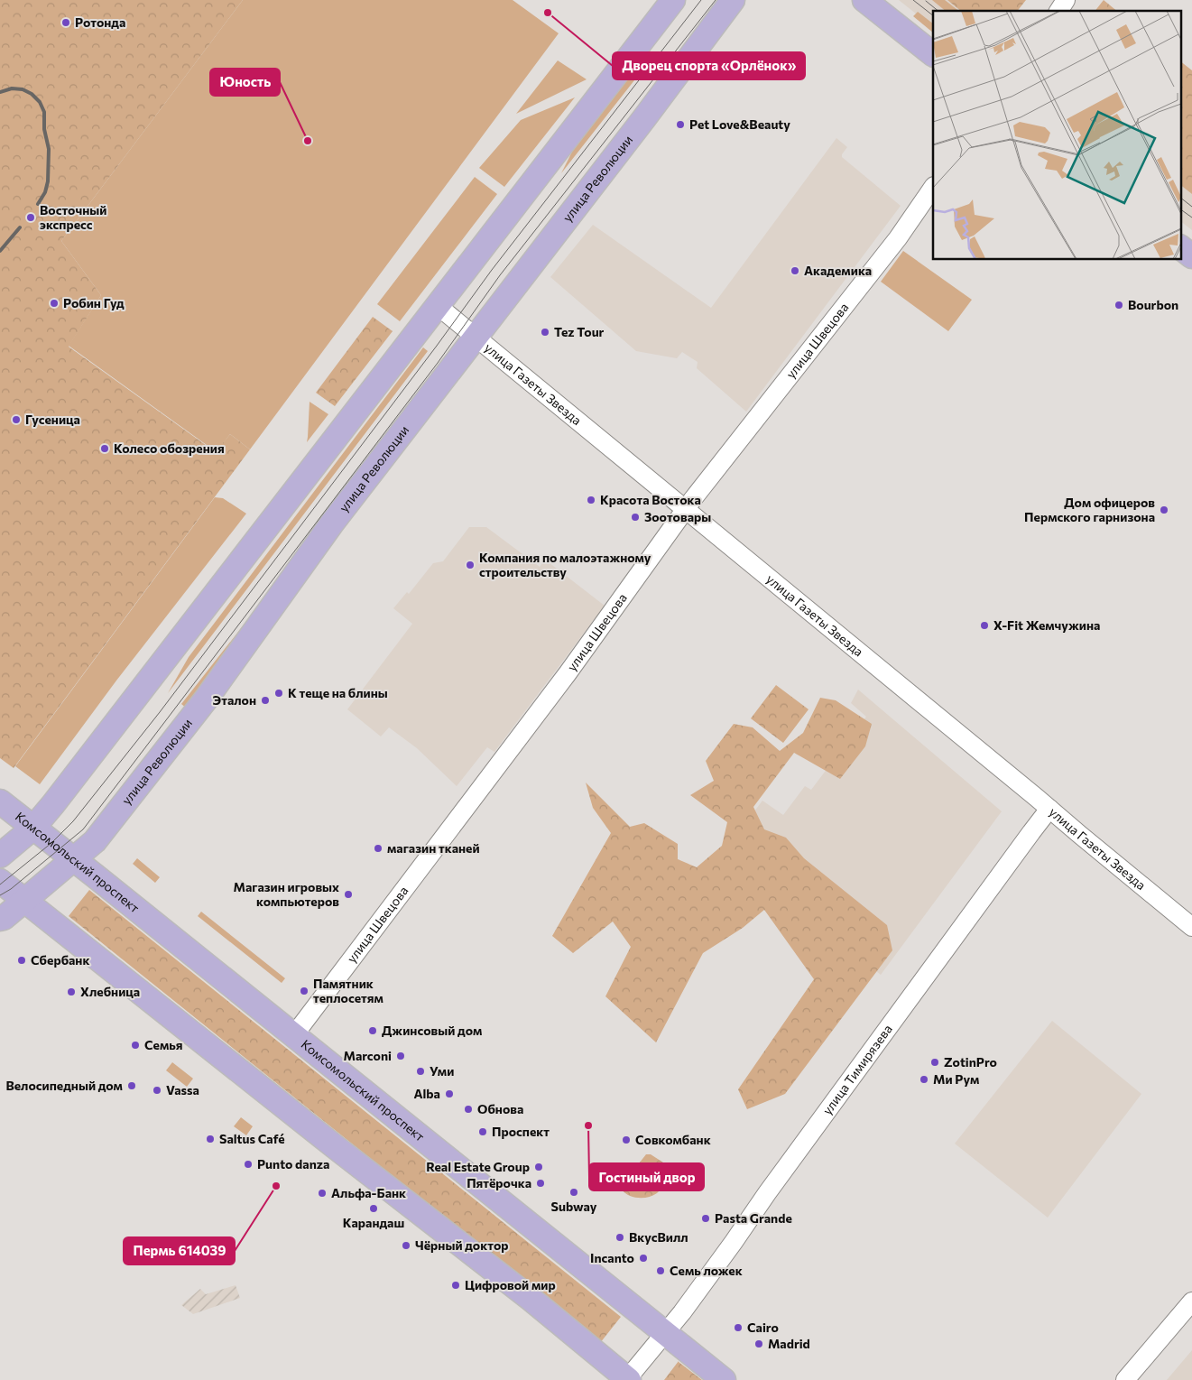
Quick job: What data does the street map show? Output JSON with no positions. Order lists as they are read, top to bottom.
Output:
{
  "streets": {
    "main road": ["улица Революции", "Комсомольский проспект"],
    "street": ["улица Швецова", "улица Газеты Звезда", "улица Тимирязева"]
  },
  "crossings": [
    ["улица Революции", "улица Газеты Звезда"],
    ["улица Революции", "Комсомольский проспект"],
    ["улица Швецова", "улица Газеты Звезда"],
    ["улица Швецова", "Комсомольский проспект"],
    ["улица Газеты Звезда", "улица Тимирязева"],
    ["Комсомольский проспект", "улица Тимирязева"]
  ],
  "places": [
    "Дворец спорта «Орлёнок»",
    "Ротонда",
    "Pet Love&Beauty",
    "Юность",
    "Восточный экспресс",
    "Академика",
    "Робин Гуд",
    "Bourbon",
    "Tez Tour",
    "Гусеница",
    "Колесо обозрения",
    "Красота Востока",
    "Дом офицеров Пермского гарнизона",
    "Зоотовары",
    "Компания по малоэтажному строительству",
    "X-Fit Жемчужина",
    "К теще на блины",
    "Эталон",
    "магазин тканей",
    "Магазин игровых компьютеров",
    "Сбербанк",
    "Памятник теплосетям",
    "Хлебница",
    "Джинсовый дом",
    "Семья",
    "Marconi",
    "ZotinPro",
    "Уми",
    "Ми Рум",
    "Велосипедный дом",
    "Vassa",
    "Alba",
    "Обнова",
    "Гостиный двор",
    "Проспект",
    "Saltus Café",
    "Совкомбанк",
    "Punto danza",
    "Real Estate Group",
    "Пятёрочка",
    "Пермь 614039",
    "Subway",
    "Альфа-Банк",
    "Карандаш",
    "Pasta Grande",
    "ВкусВилл",
    "Чёрный доктор",
    "Incanto",
    "Семь ложек",
    "Цифровой мир",
    "Cairo",
    "Madrid"
  ]
}
